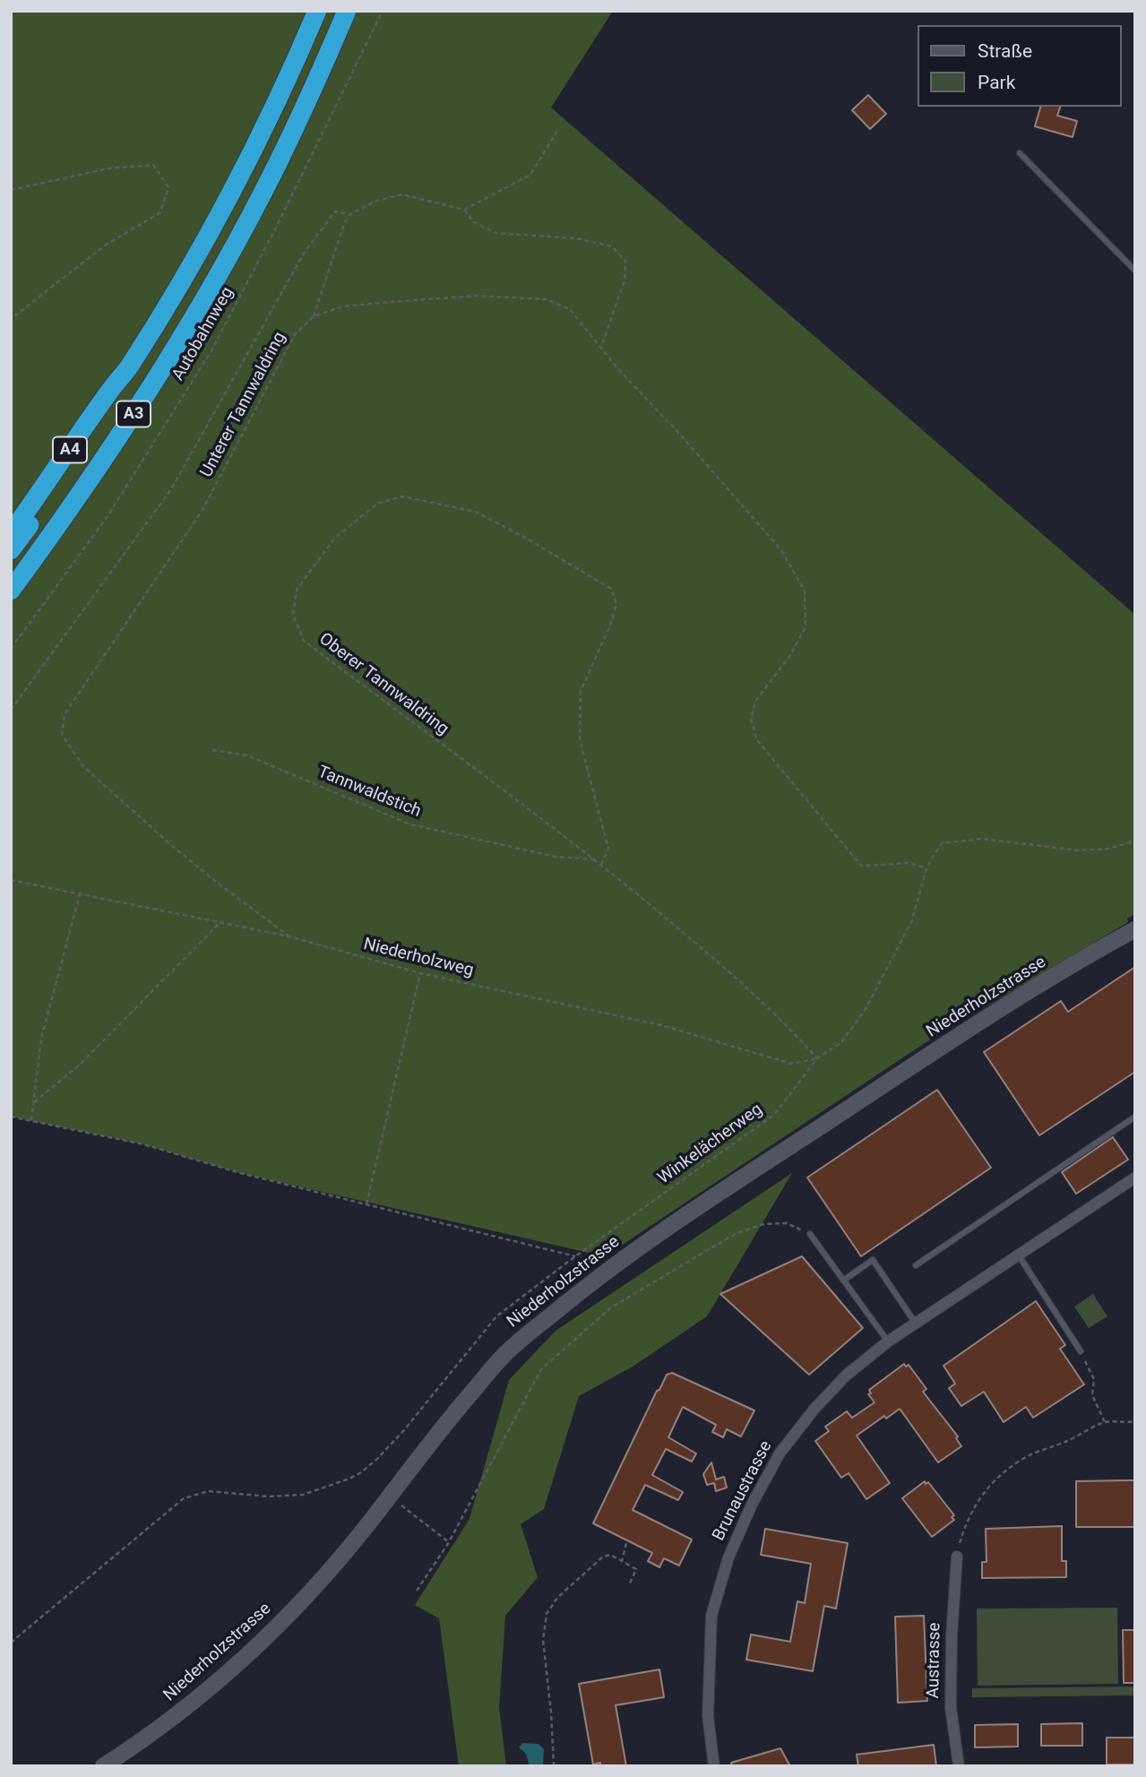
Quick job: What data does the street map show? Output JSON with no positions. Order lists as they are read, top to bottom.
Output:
{
  "streets": {
    "highway": ["A3", "A4"],
    "main road": ["Niederholzstrasse"],
    "street": ["Brunaustrasse", "Austrasse"],
    "path": [
      "Autobahnweg",
      "Unterer Tannwaldring",
      "Oberer Tannwaldring",
      "Tannwaldstich",
      "Niederholzweg",
      "Winkelächerweg"
    ]
  },
  "crossings": [
    ["Unterer Tannwaldring", "Niederholzweg"],
    ["Unterer Tannwaldring", "Winkelächerweg"],
    ["A3", "A4"],
    ["Oberer Tannwaldring", "Tannwaldstich"],
    ["Oberer Tannwaldring", "Niederholzweg"],
    ["Oberer Tannwaldring", "Winkelächerweg"],
    ["Niederholzweg", "Winkelächerweg"]
  ],
  "legend": ["Straße", "Park"]
}
